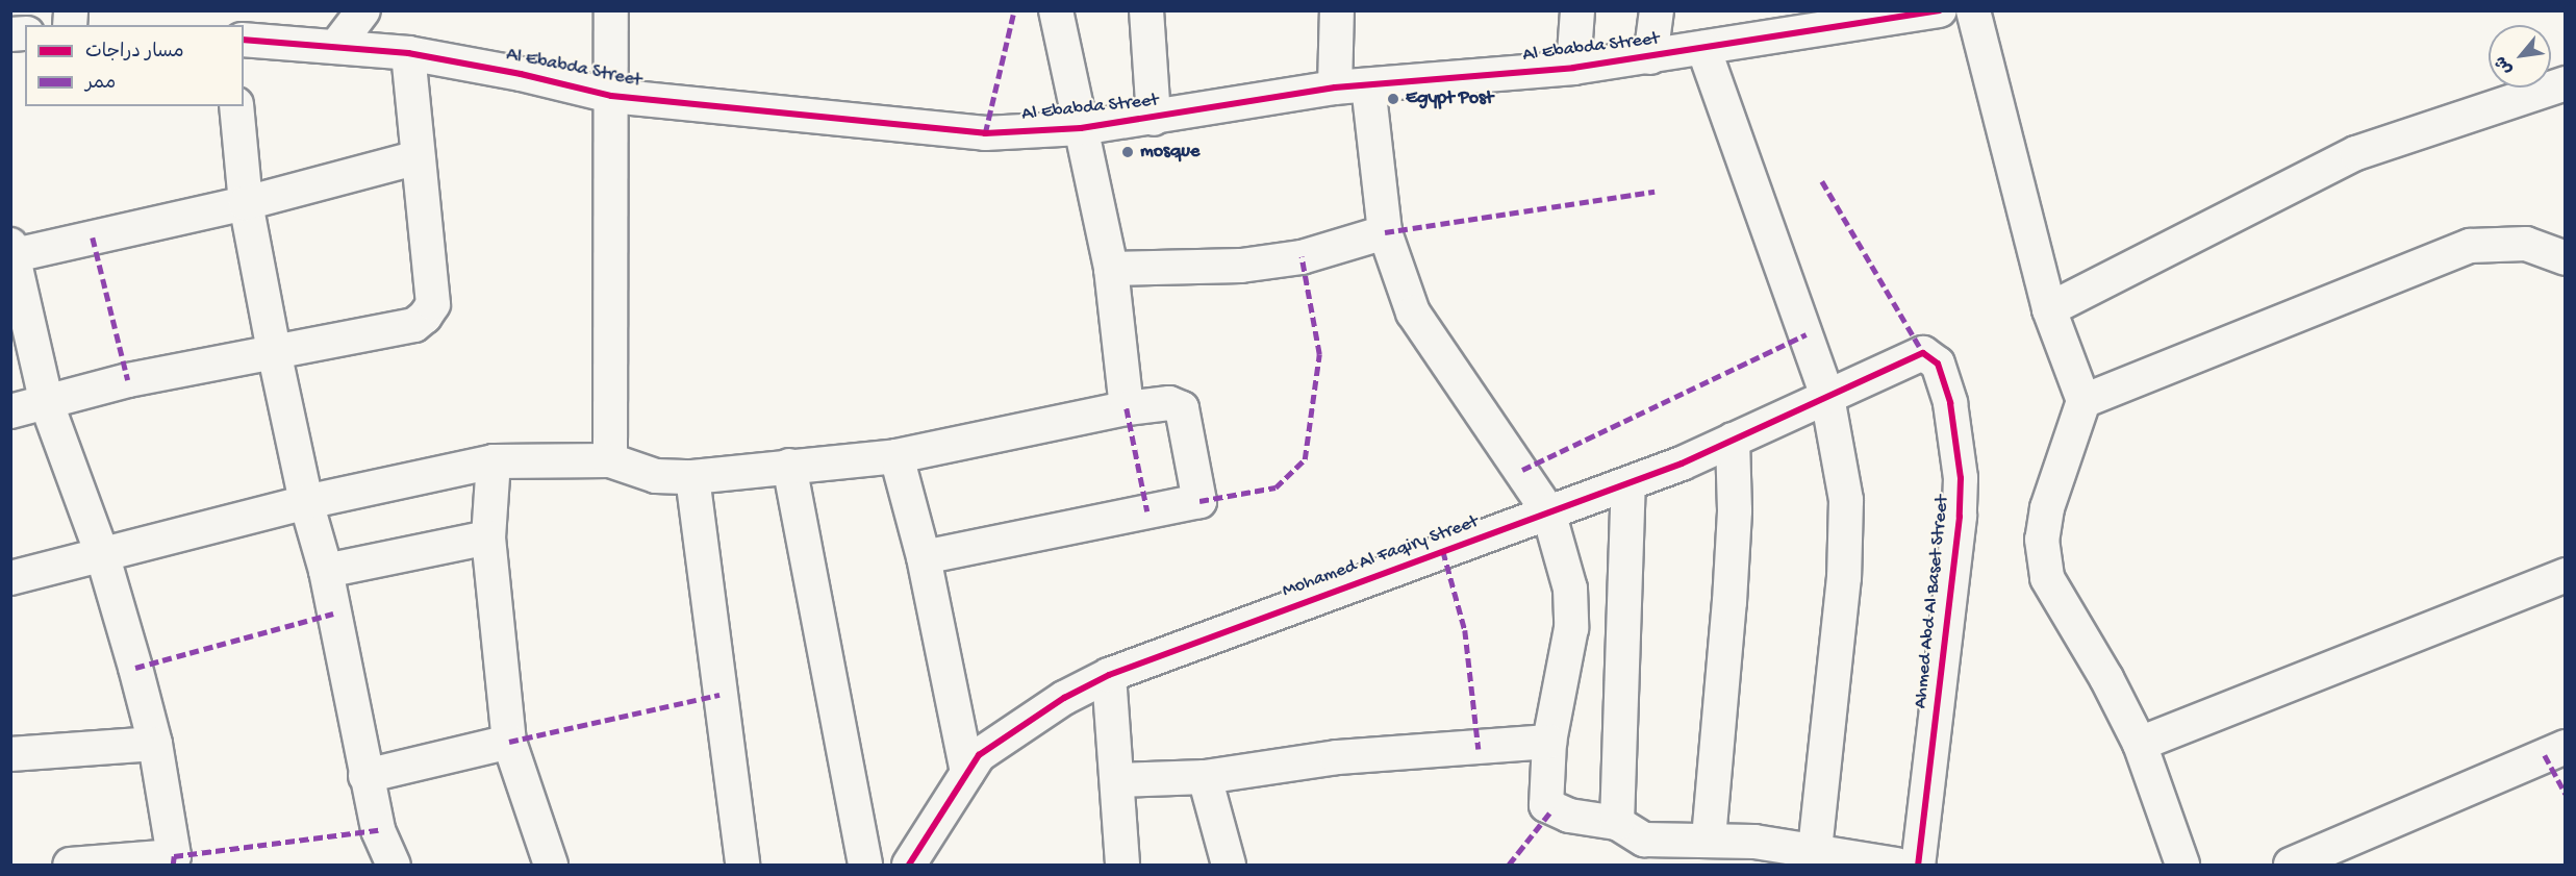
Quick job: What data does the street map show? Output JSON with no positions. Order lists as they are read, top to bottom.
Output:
{
  "streets": {
    "street": ["Al Ebabda Street", "Mohamed Al Faqiry Street", "Ahmed Abd Al Baset Street"]
  },
  "crossings": [
    ["Mohamed Al Faqiry Street", "Ahmed Abd Al Baset Street"]
  ],
  "places": ["Egypt Post", "mosque"],
  "legend": ["مسار دراجات", "ممر"],
  "north": "bottom left"
}
